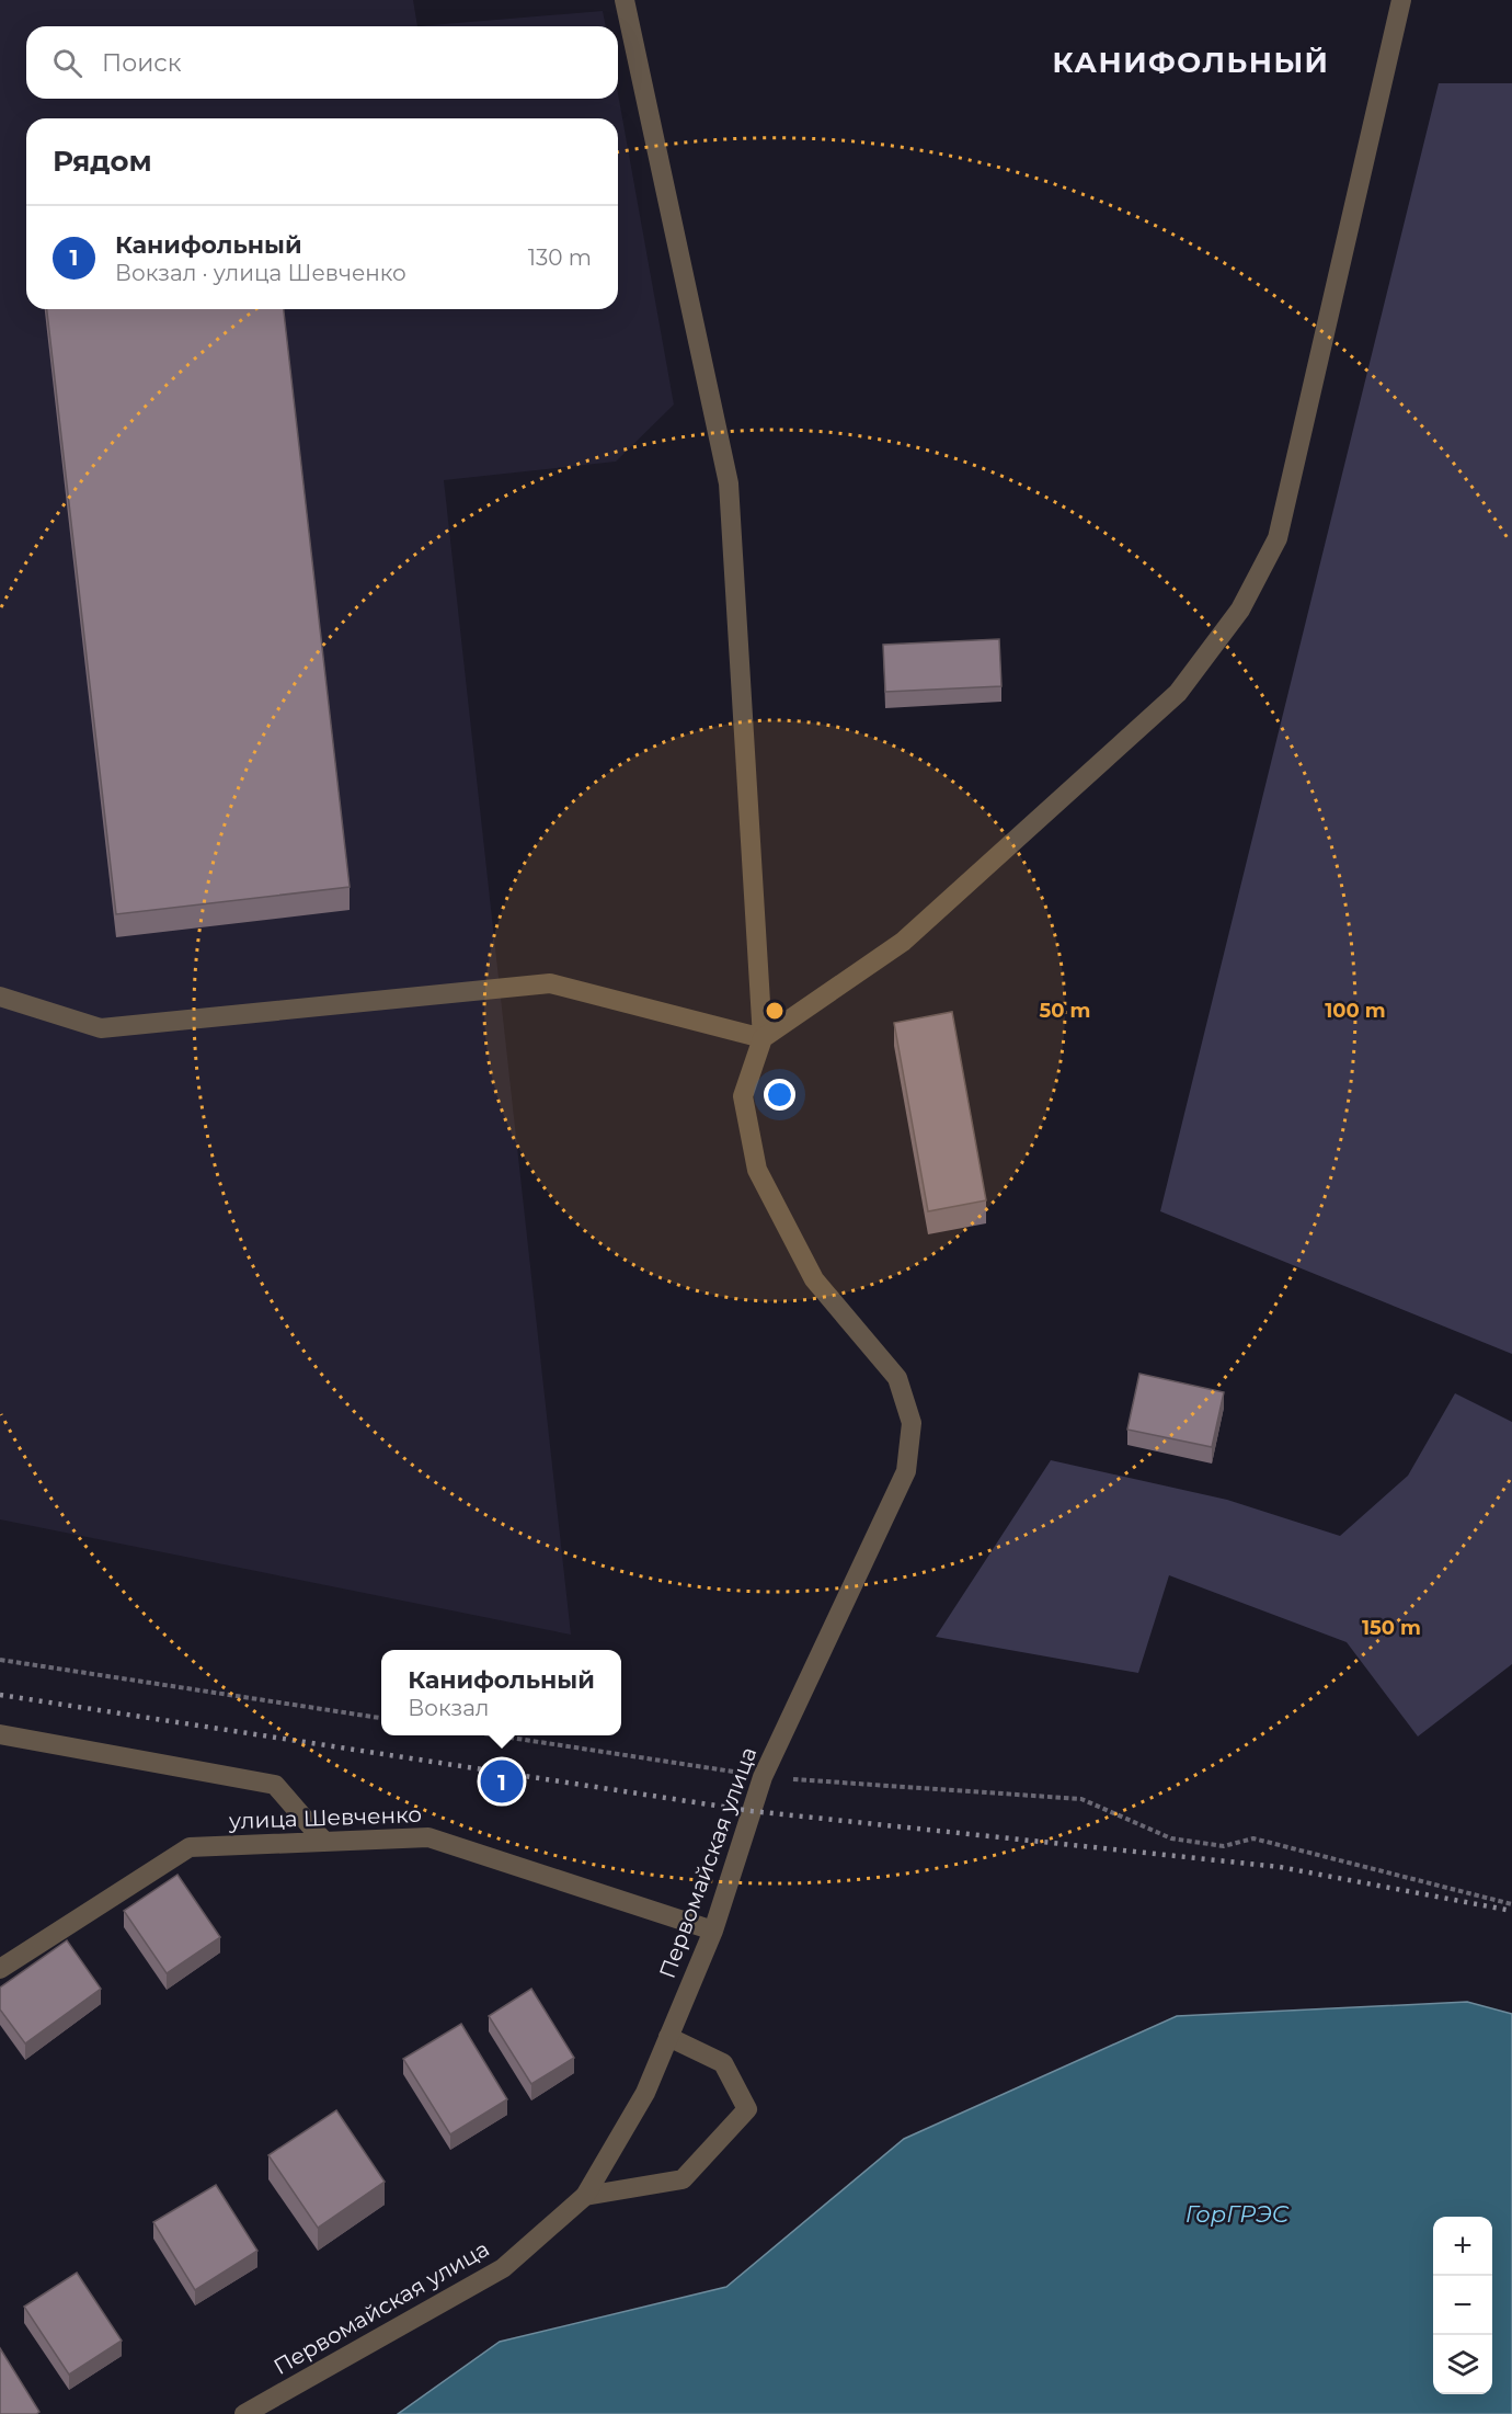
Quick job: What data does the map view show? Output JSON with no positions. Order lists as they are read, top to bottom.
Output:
{
  "streets": {
    "street": ["улица Шевченко", "Первомайская улица"]
  },
  "crossings": [
    ["улица Шевченко", "Первомайская улица"]
  ],
  "districts": ["КАНИФОЛЬНЫЙ"],
  "water": ["ГорГРЭС"],
  "page": {
    "search": "Поиск",
    "heading": "Рядом",
    "list": [
      {
        "mark": "1",
        "name": "Канифольный",
        "note": "Вокзал · улица Шевченко",
        "value": "130 m"
      }
    ],
    "popup": ["Канифольный", "Вокзал"],
    "pins": "1",
    "map_buttons": ["+", "−"]
  },
  "rings": ["50 m", "100 m", "150 m"]
}
